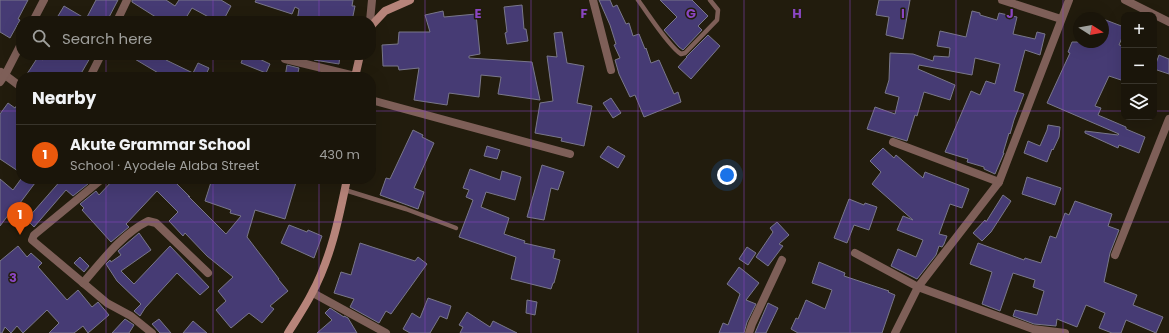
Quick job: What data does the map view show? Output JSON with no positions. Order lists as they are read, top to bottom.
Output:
{
  "north": "right",
  "page": {
    "map_buttons": ["+", "−"],
    "search": "Search here",
    "heading": "Nearby",
    "list": [
      {
        "mark": "1",
        "name": "Akute Grammar School",
        "note": "School · Ayodele Alaba Street",
        "value": "430 m"
      }
    ],
    "pins": "1"
  },
  "grid": {
    "columns": [
      "E",
      "F",
      "G",
      "H",
      "I",
      "J"
    ],
    "rows": ["3"]
  }
}
